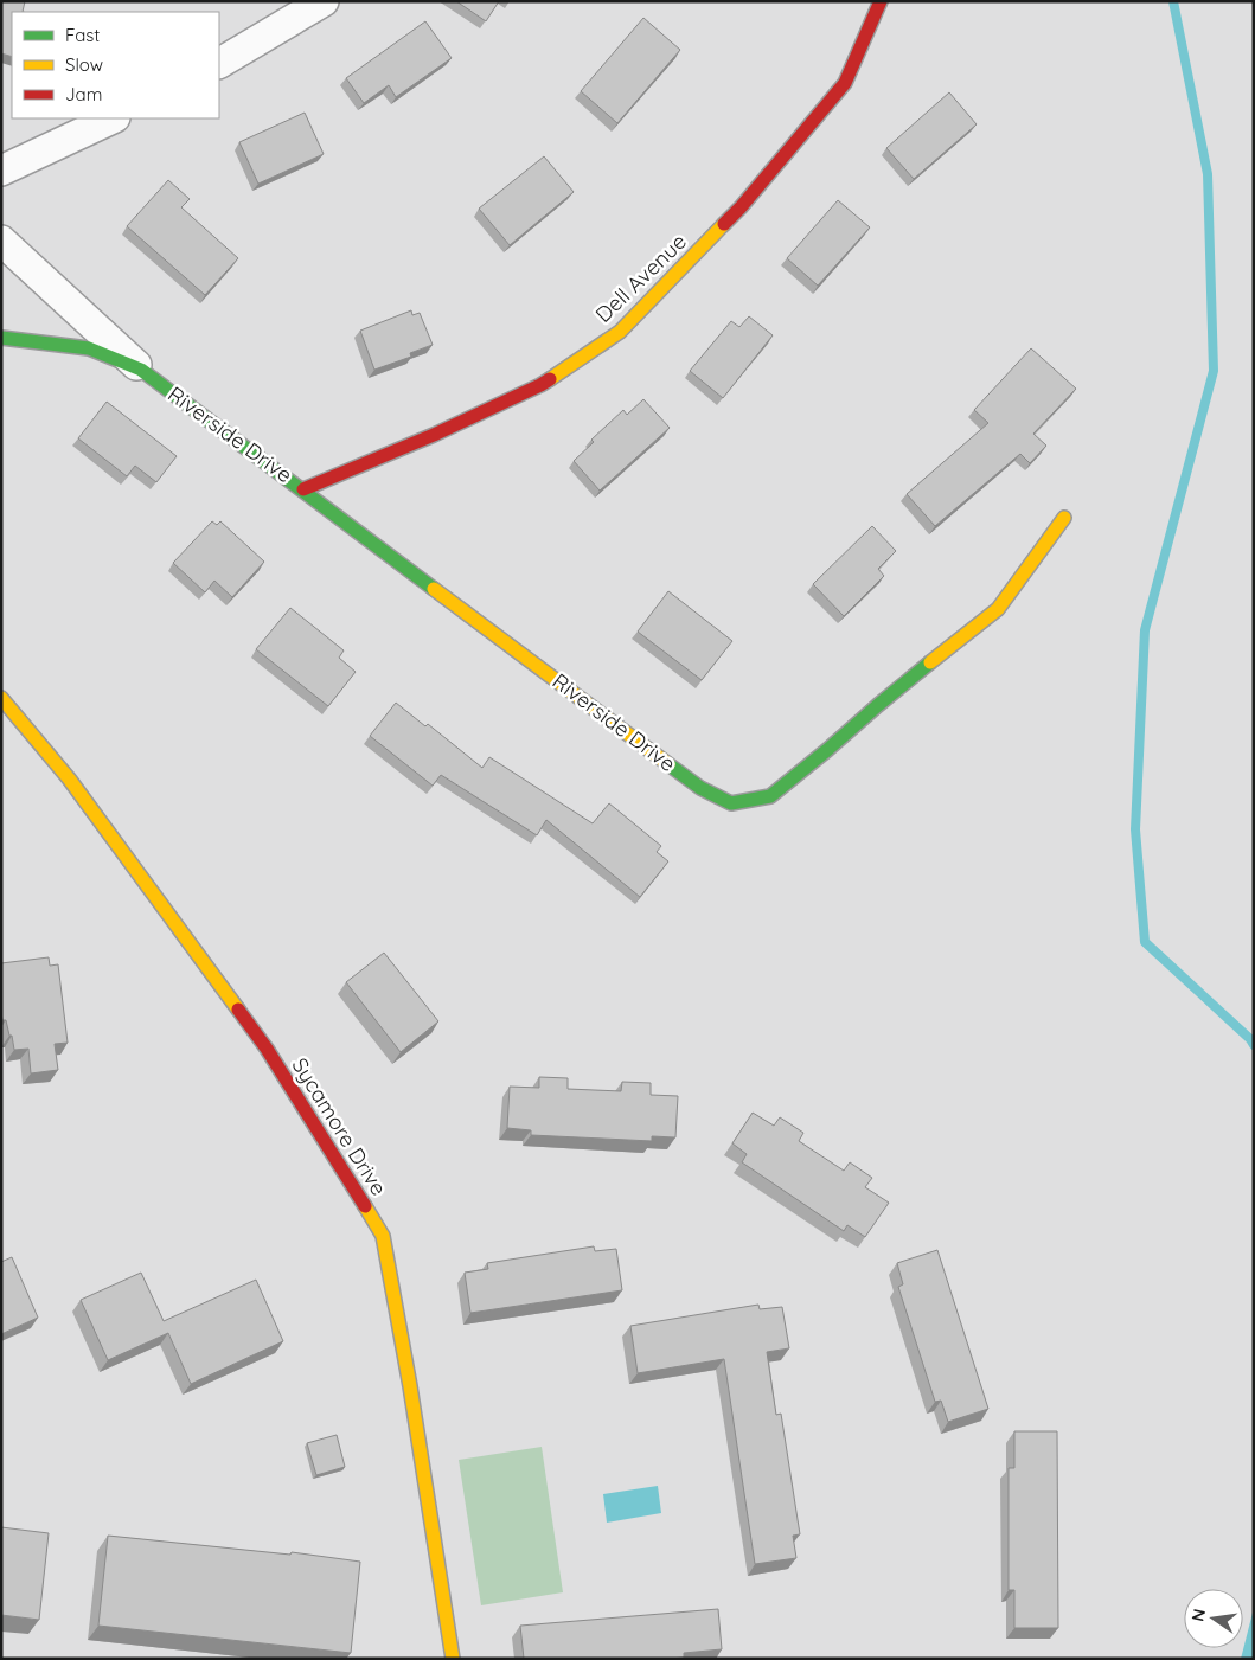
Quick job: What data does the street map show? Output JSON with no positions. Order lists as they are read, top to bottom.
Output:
{
  "streets": {
    "street": ["Dell Avenue", "Riverside Drive", "Sycamore Drive"]
  },
  "crossings": [
    ["Dell Avenue", "Riverside Drive"]
  ],
  "legend": ["Fast", "Slow", "Jam"],
  "north": "left"
}
